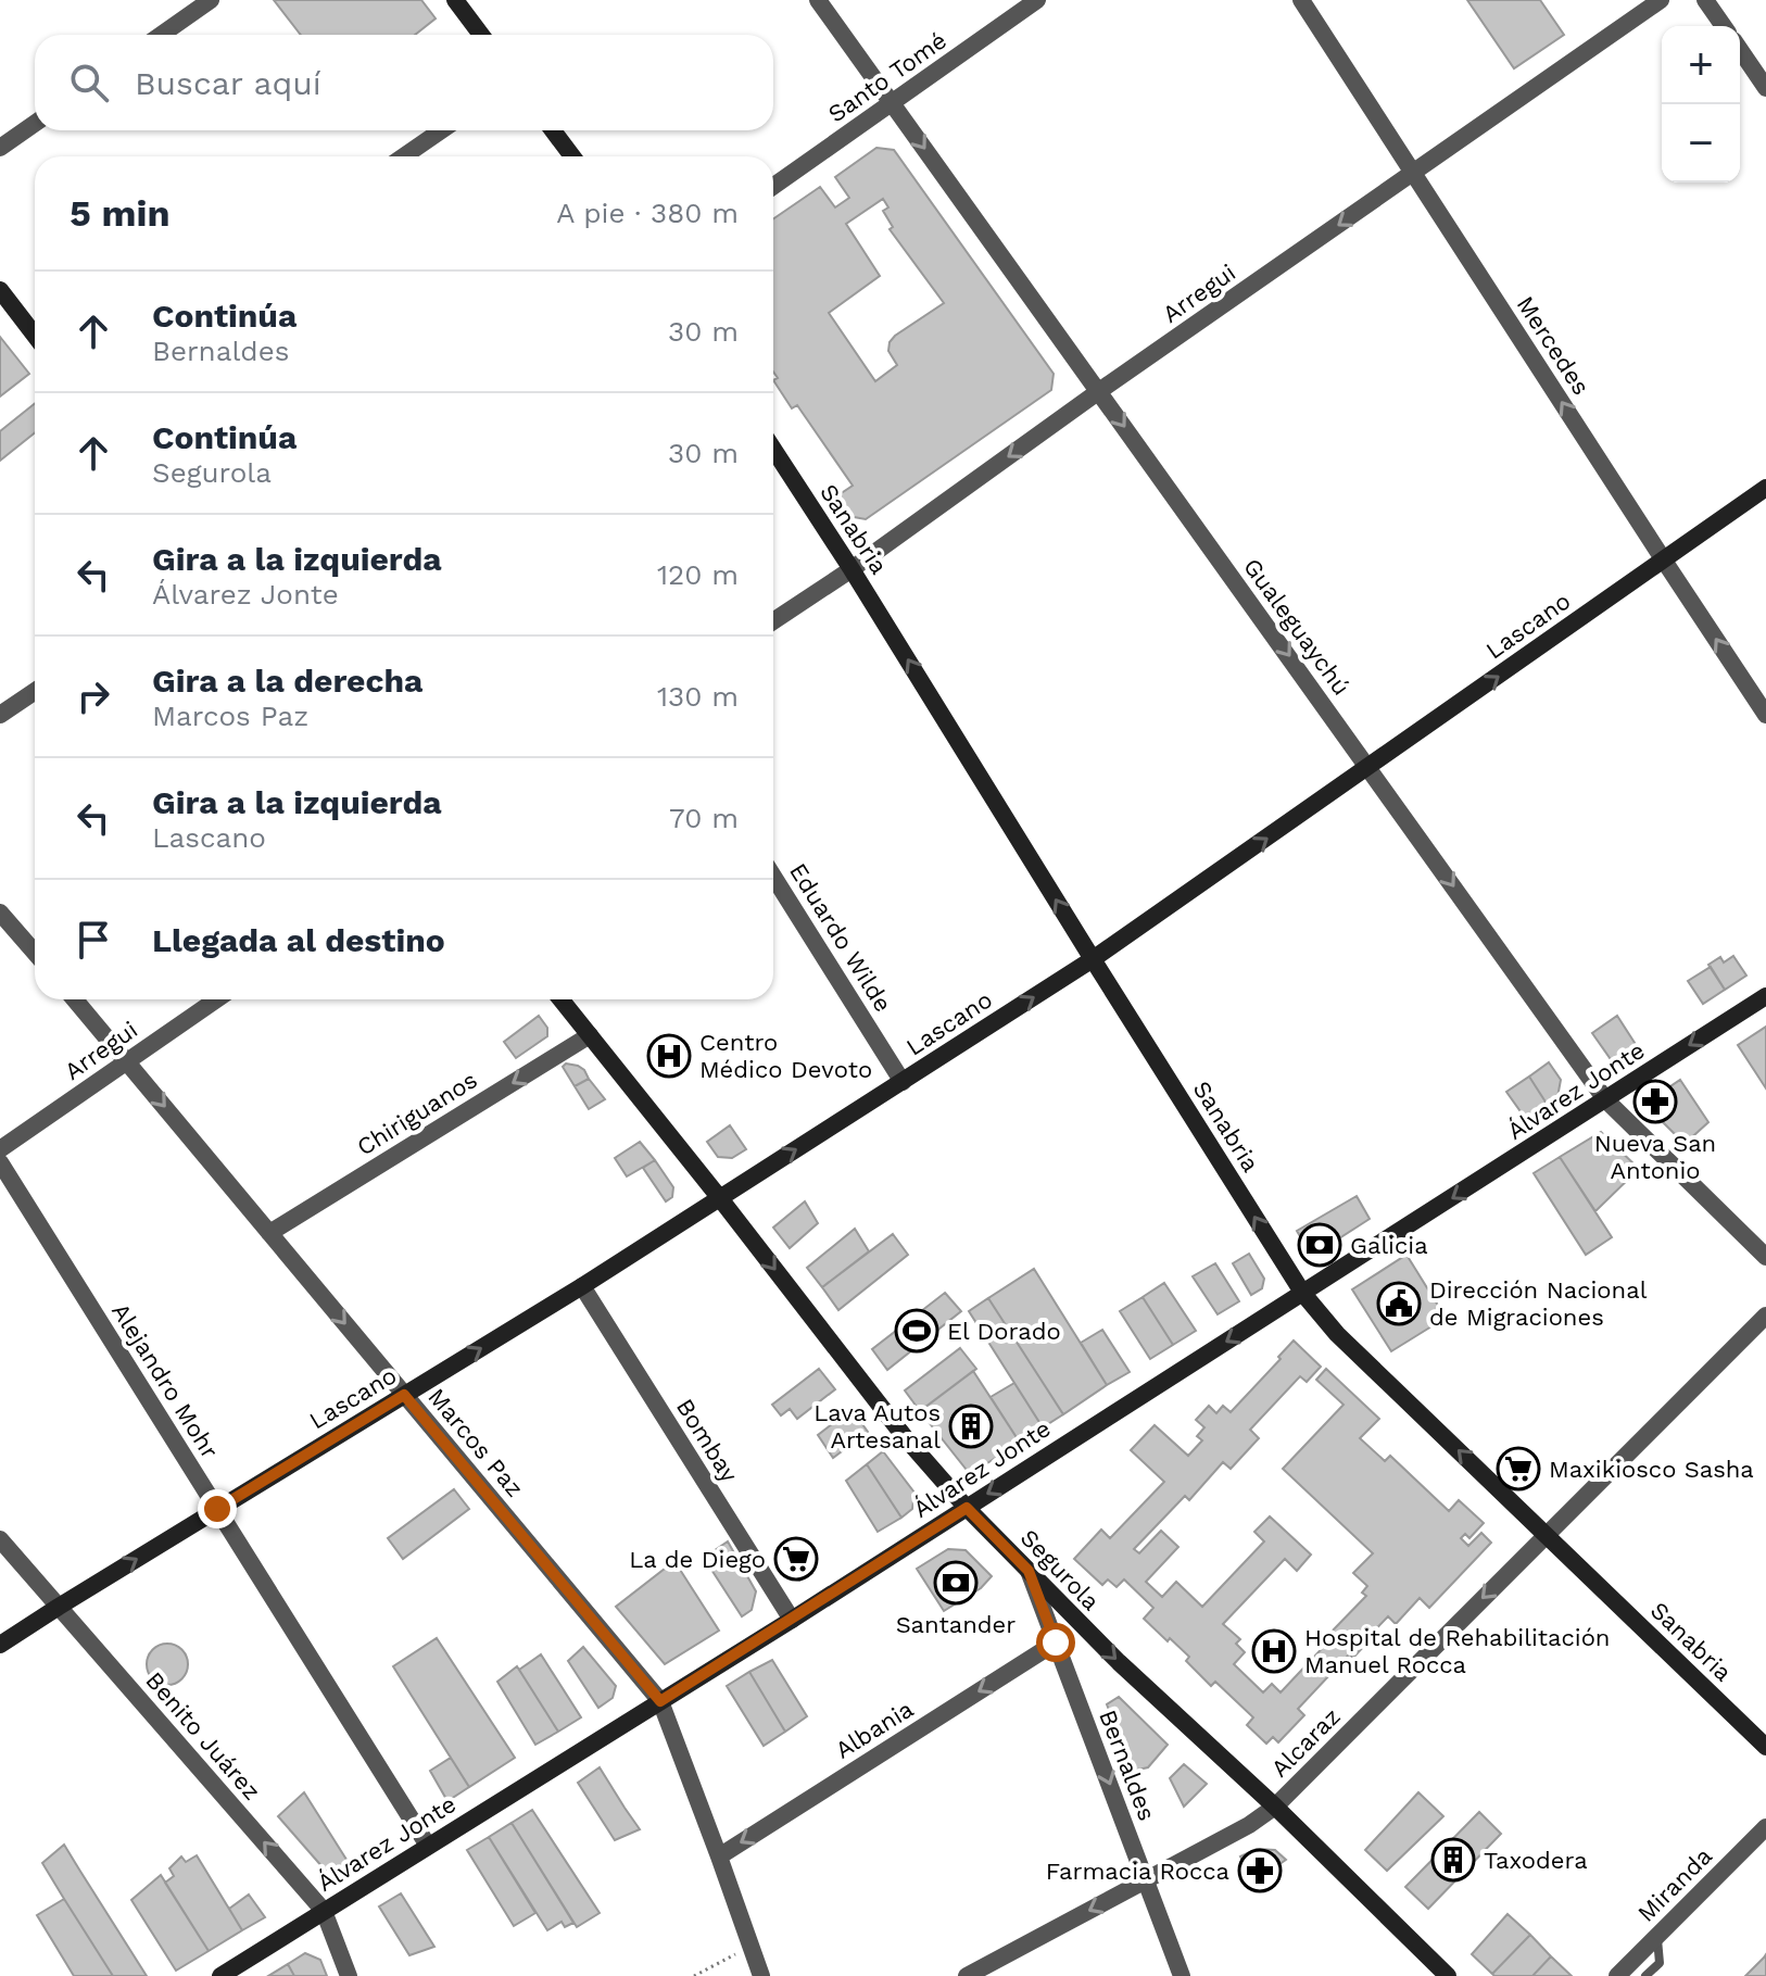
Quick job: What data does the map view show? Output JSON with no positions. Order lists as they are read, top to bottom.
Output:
{
  "streets": {
    "street": [
      "Santo Tomé",
      "Arregui",
      "Mercedes",
      "Sanabria",
      "Lascano",
      "Gualeguaychú",
      "Eduardo Wilde",
      "Álvarez Jonte",
      "Chiriguanos",
      "Alejandro Mohr",
      "Bombay",
      "Marcos Paz",
      "Segurola",
      "Albania",
      "Benito Juárez",
      "Alcaraz",
      "Bernaldes",
      "Miranda"
    ]
  },
  "crossings": [
    ["Santo Tomé", "Gualeguaychú"],
    ["Arregui", "Mercedes"],
    ["Arregui", "Sanabria"],
    ["Arregui", "Gualeguaychú"],
    ["Arregui", "Marcos Paz"],
    ["Mercedes", "Lascano"],
    ["Sanabria", "Lascano"],
    ["Sanabria", "Álvarez Jonte"],
    ["Sanabria", "Alcaraz"],
    ["Lascano", "Gualeguaychú"],
    ["Lascano", "Eduardo Wilde"],
    ["Lascano", "Alejandro Mohr"],
    ["Lascano", "Bombay"],
    ["Lascano", "Marcos Paz"],
    ["Lascano", "Segurola"],
    ["Lascano", "Benito Juárez"],
    ["Gualeguaychú", "Álvarez Jonte"],
    ["Álvarez Jonte", "Alejandro Mohr"],
    ["Álvarez Jonte", "Bombay"],
    ["Álvarez Jonte", "Marcos Paz"],
    ["Álvarez Jonte", "Segurola"],
    ["Álvarez Jonte", "Benito Juárez"],
    ["Chiriguanos", "Marcos Paz"],
    ["Chiriguanos", "Segurola"],
    ["Marcos Paz", "Albania"],
    ["Segurola", "Alcaraz"],
    ["Segurola", "Bernaldes"],
    ["Albania", "Bernaldes"],
    ["Alcaraz", "Bernaldes"]
  ],
  "one_way": [
    "Arregui",
    "Mercedes",
    "Sanabria",
    "Lascano",
    "Gualeguaychú",
    "Álvarez Jonte",
    "Chiriguanos",
    "Marcos Paz",
    "Segurola",
    "Albania",
    "Benito Juárez",
    "Alcaraz",
    "Bernaldes"
  ],
  "places": {
    "hospital": ["Centro Médico Devoto", "Hospital de Rehabilitación Manuel Rocca"],
    "pharmacy": ["Nueva San Antonio", "Farmacia Rocca"],
    "bank": ["Galicia", "Santander"],
    "public building": ["Dirección Nacional de Migraciones"],
    "sports": ["El Dorado"],
    "building": ["Lava Autos Artesanal", "Taxodera"],
    "supermarket": ["Maxikiosco Sasha", "La de Diego"]
  },
  "page": {
    "map_buttons": ["+", "−"],
    "search": "Buscar aquí",
    "heading": ["5 min", "A pie · 380 m"],
    "list": [
      ["Continúa", "Bernaldes", "30 m"],
      ["Continúa", "Segurola", "30 m"],
      ["Gira a la izquierda", "Álvarez Jonte", "120 m"],
      ["Gira a la derecha", "Marcos Paz", "130 m"],
      ["Gira a la izquierda", "Lascano", "70 m"],
      "Llegada al destino"
    ]
  }
}
